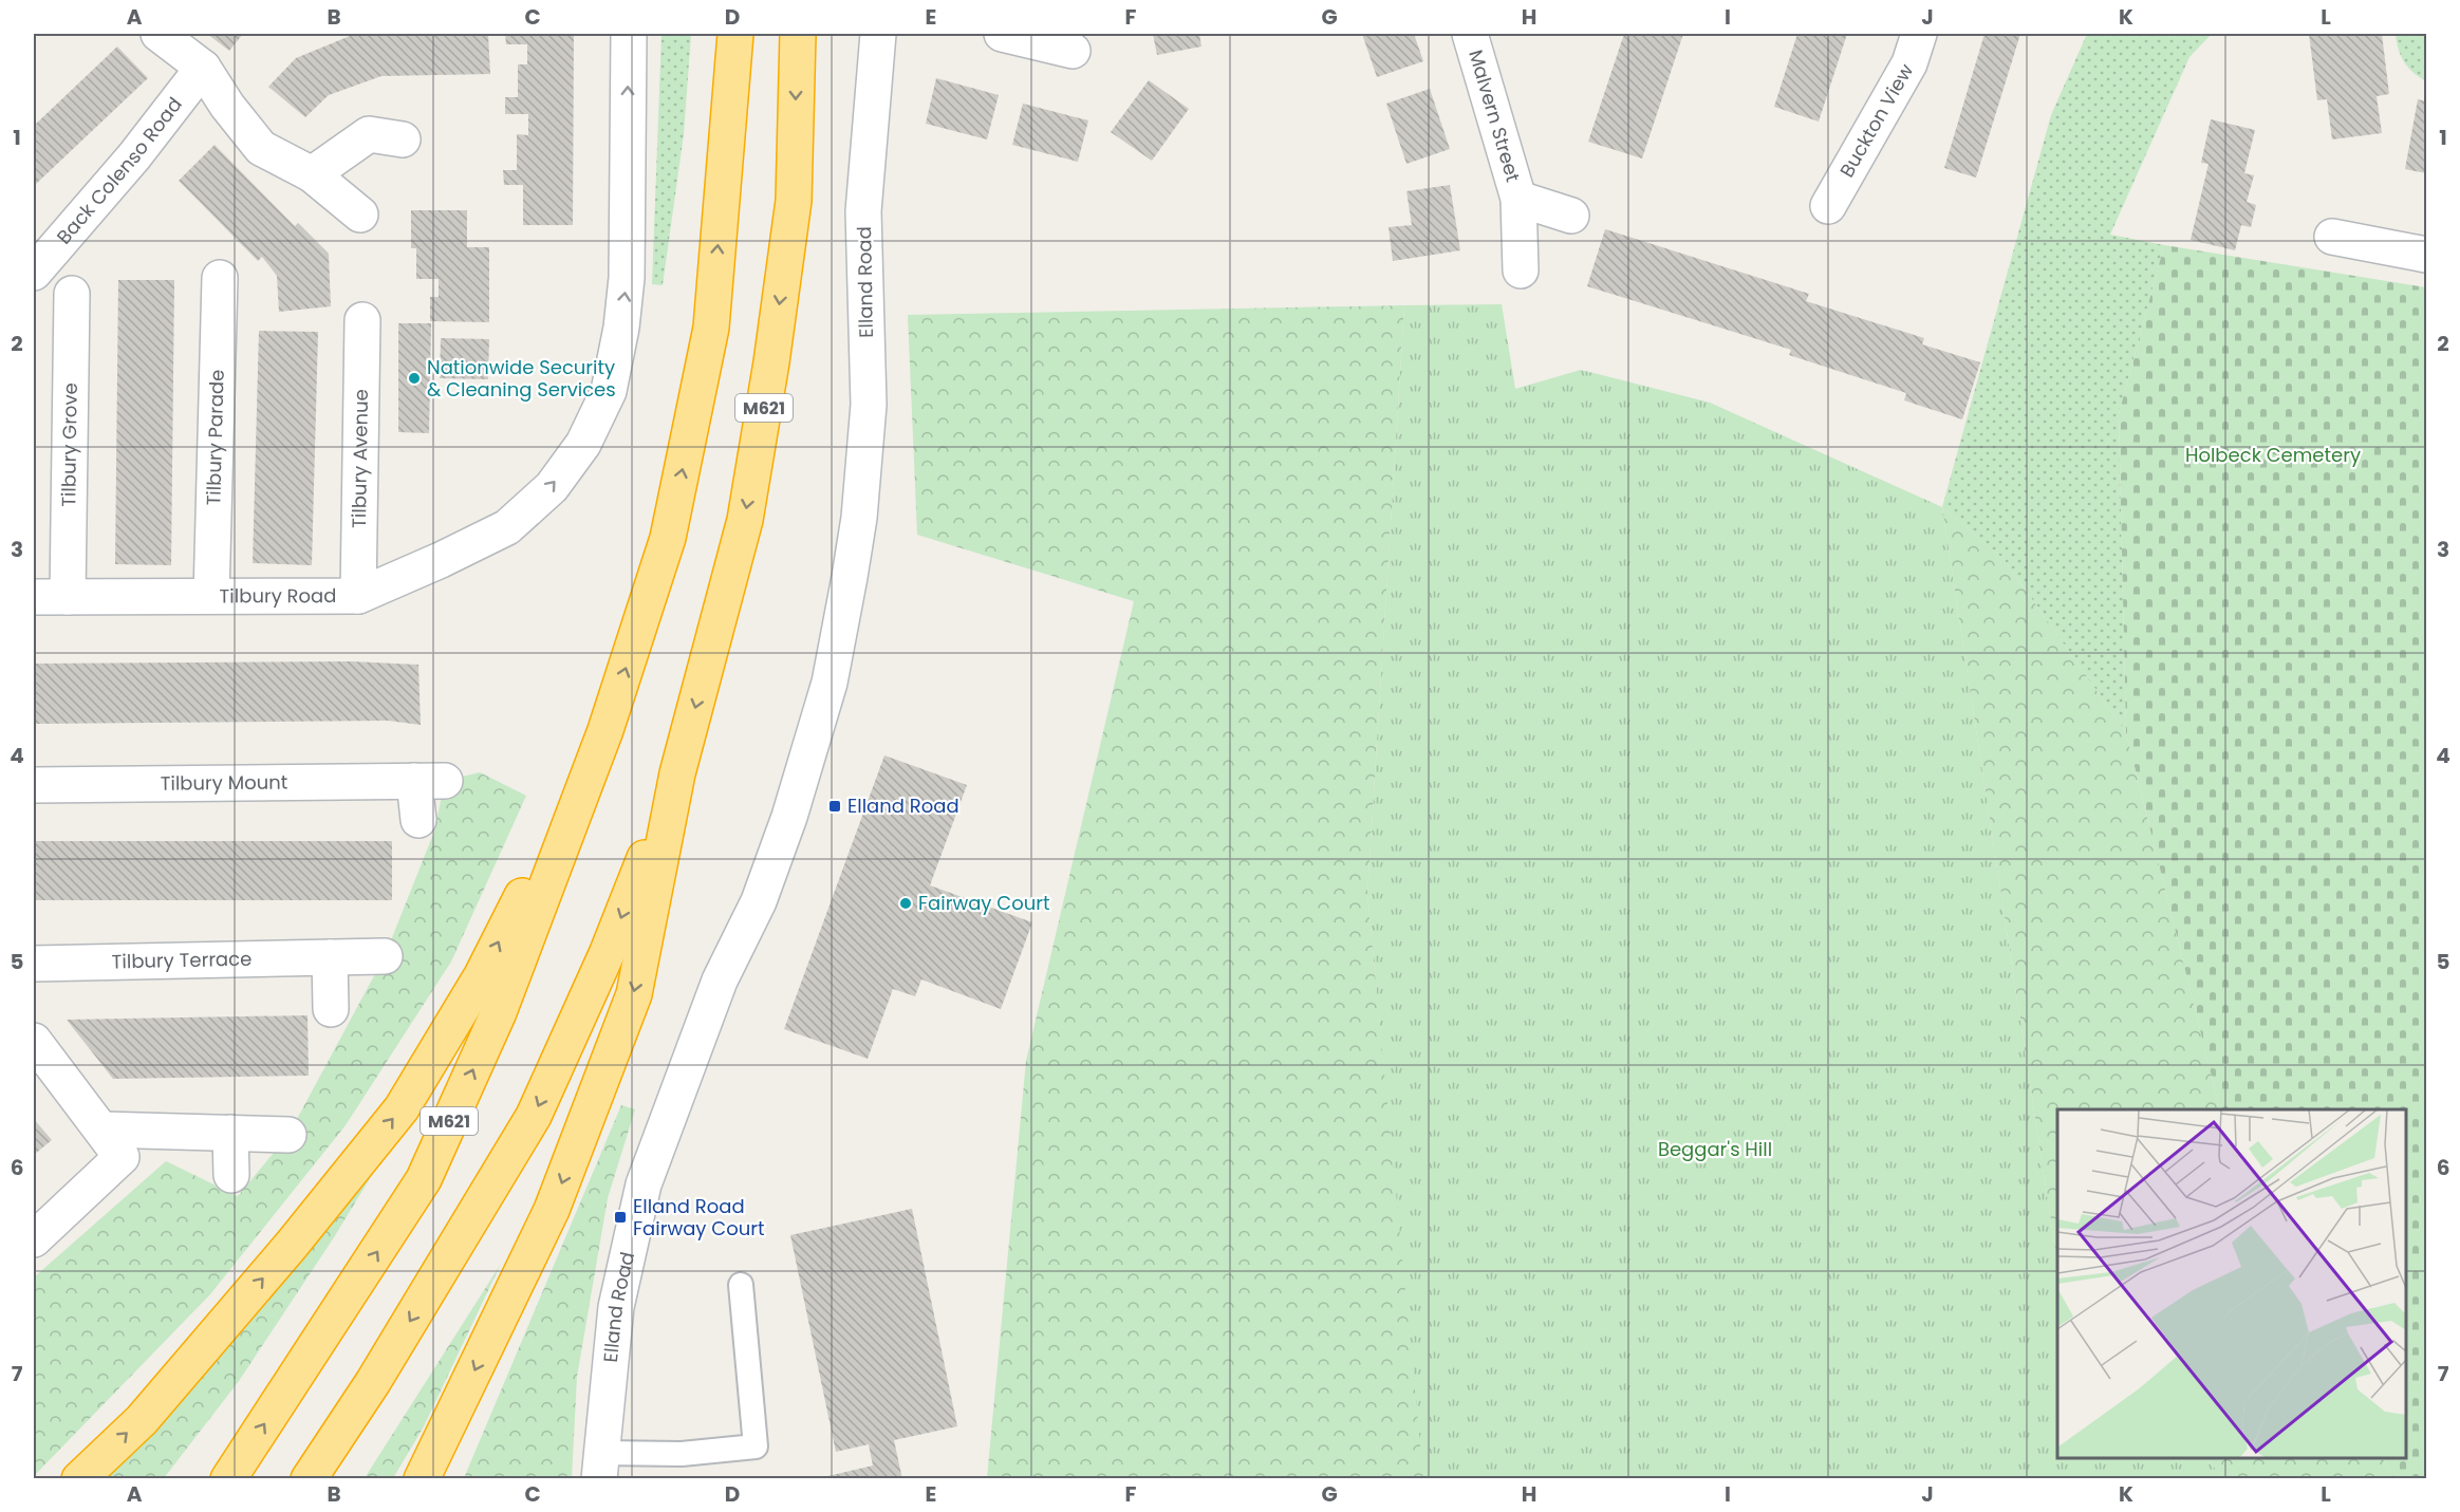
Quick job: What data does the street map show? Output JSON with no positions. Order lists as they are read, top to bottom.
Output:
{
  "streets": {
    "highway": ["M621"],
    "street": [
      "Malvern Street",
      "Buckton View",
      "Back Colenso Road",
      "Elland Road",
      "Tilbury Parade",
      "Tilbury Grove",
      "Tilbury Avenue",
      "Tilbury Road",
      "Tilbury Mount",
      "Tilbury Terrace"
    ]
  },
  "crossings": [
    ["Tilbury Parade", "Tilbury Road"],
    ["Tilbury Grove", "Tilbury Road"],
    ["Tilbury Avenue", "Tilbury Road"]
  ],
  "one_way": ["Tilbury Road"],
  "parks": ["Holbeck Cemetery", "Beggar's Hill"],
  "places": {
    "other": ["Nationwide Security & Cleaning Services", "Fairway Court"],
    "transit": ["Elland Road", "Elland Road Fairway Court"]
  },
  "grid": {
    "columns": [
      "A",
      "B",
      "C",
      "D",
      "E",
      "F",
      "G",
      "H",
      "I",
      "J",
      "K",
      "L"
    ],
    "rows": [
      "1",
      "2",
      "3",
      "4",
      "5",
      "6",
      "7"
    ]
  }
}
